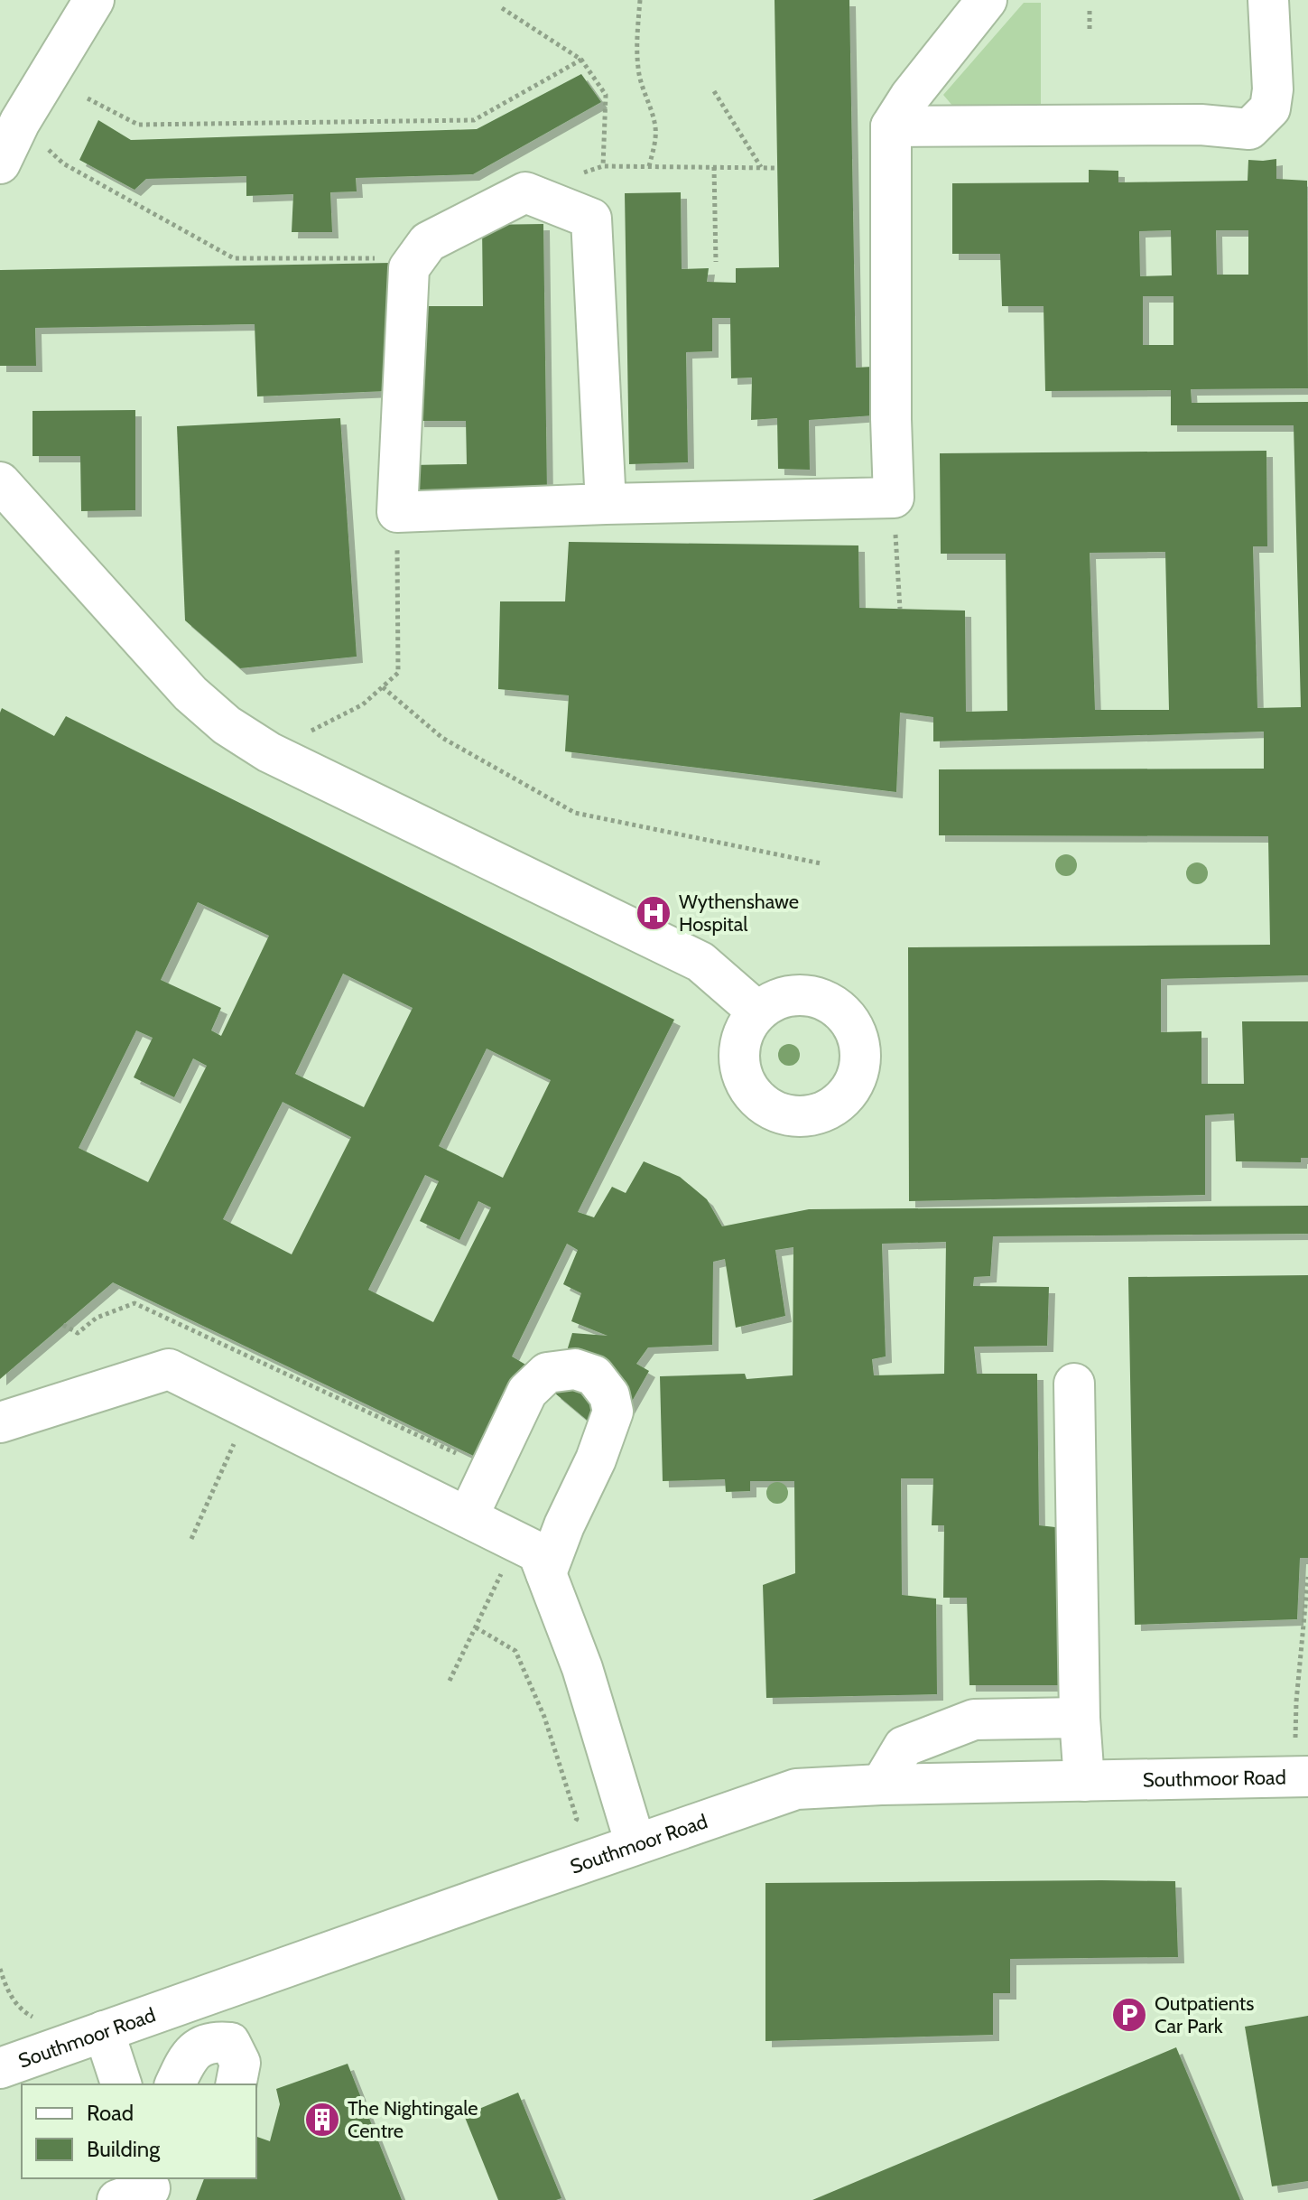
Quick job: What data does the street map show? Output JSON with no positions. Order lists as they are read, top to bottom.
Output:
{
  "streets": {
    "street": ["Southmoor Road"]
  },
  "places": {
    "hospital": ["Wythenshawe Hospital"],
    "parking": ["Outpatients Car Park"],
    "building": ["The Nightingale Centre"]
  },
  "legend": ["Road", "Building"]
}
